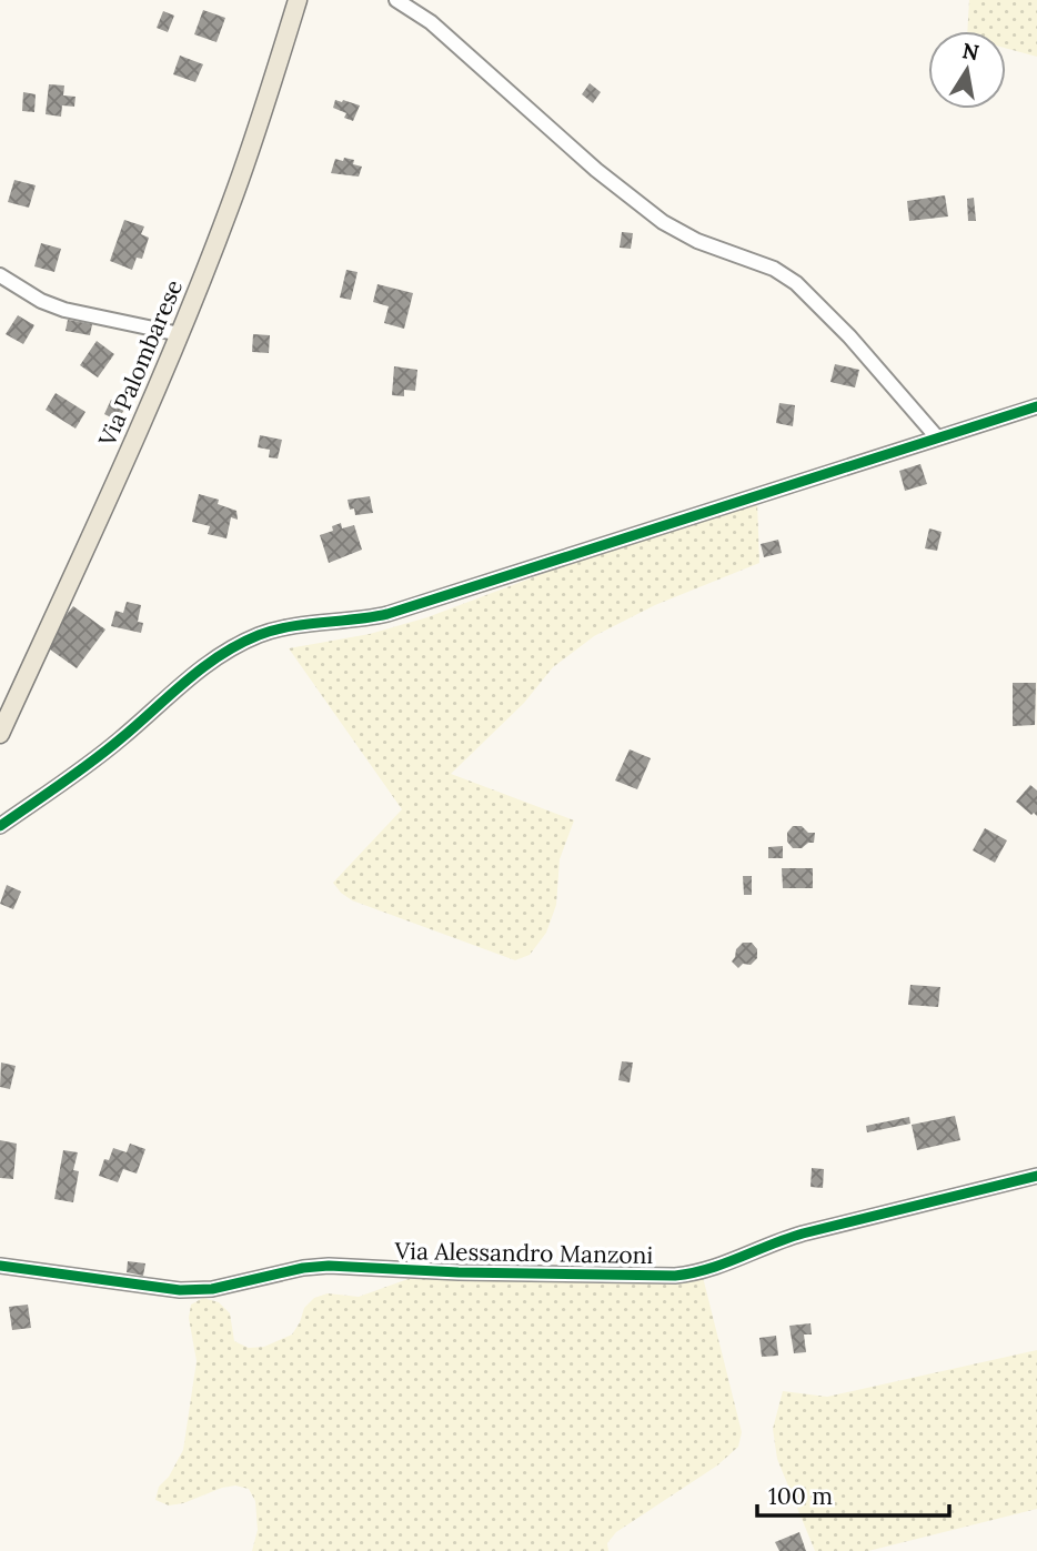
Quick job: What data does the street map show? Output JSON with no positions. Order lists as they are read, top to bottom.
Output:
{
  "streets": {
    "main road": ["Via Palombarese"],
    "street": ["Via Alessandro Manzoni"]
  },
  "scale_bar": "100 m",
  "north": "top"
}
